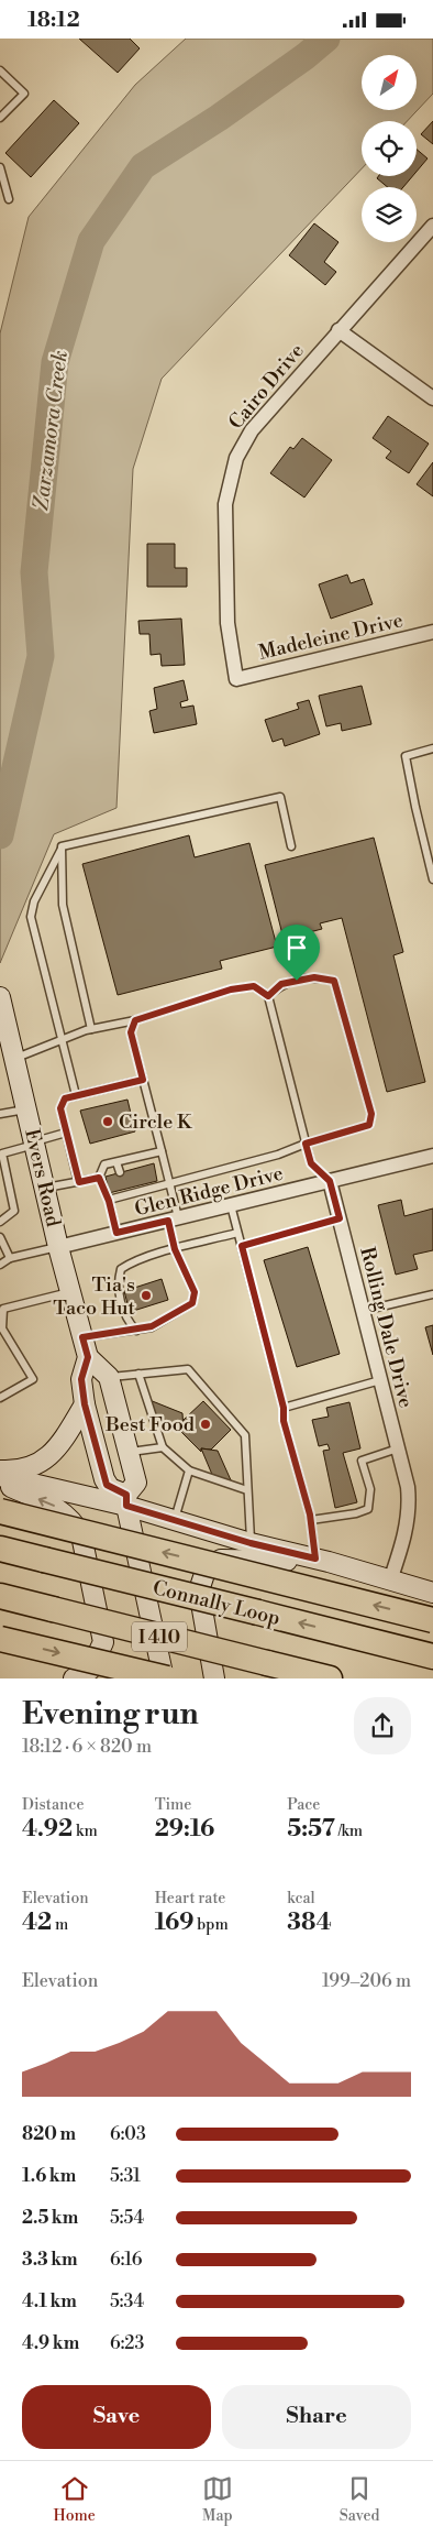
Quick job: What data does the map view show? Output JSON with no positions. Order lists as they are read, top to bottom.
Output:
{
  "streets": {
    "highway": ["Connally Loop", "I 410"],
    "main road": ["Evers Road"],
    "street": [
      "Cairo Drive",
      "Madeleine Drive",
      "Glen Ridge Drive",
      "Rolling Dale Drive"
    ]
  },
  "crossings": [
    ["Cairo Drive", "Madeleine Drive"],
    ["Evers Road", "Glen Ridge Drive"],
    ["Glen Ridge Drive", "Rolling Dale Drive"]
  ],
  "water": ["Zarzamora Creek"],
  "places": ["Circle K", "Tia's Taco Hut", "Best Food"],
  "north": "top right",
  "page": {
    "status": "18:12",
    "heading": ["Evening run", "18:12 · 6 × 820 m"],
    "stats": [
      ["Distance", "4.92 km"],
      ["Time", "29:16"],
      ["Pace", "5:57 /km"],
      ["Elevation", "42 m"],
      ["Heart rate", "169 bpm"],
      ["kcal", "384"]
    ],
    "chart": ["Elevation", "199–206 m"],
    "list": [
      {
        "name": "820 m",
        "note": "6:03"
      },
      {
        "name": "1.6 km",
        "note": "5:31"
      },
      {
        "name": "2.5 km",
        "note": "5:54"
      },
      {
        "name": "3.3 km",
        "note": "6:16"
      },
      {
        "name": "4.1 km",
        "note": "5:34"
      },
      {
        "name": "4.9 km",
        "note": "6:23"
      }
    ],
    "buttons": ["Save", "Share"],
    "tabs": ["Home", "Map", "Saved"]
  }
}
